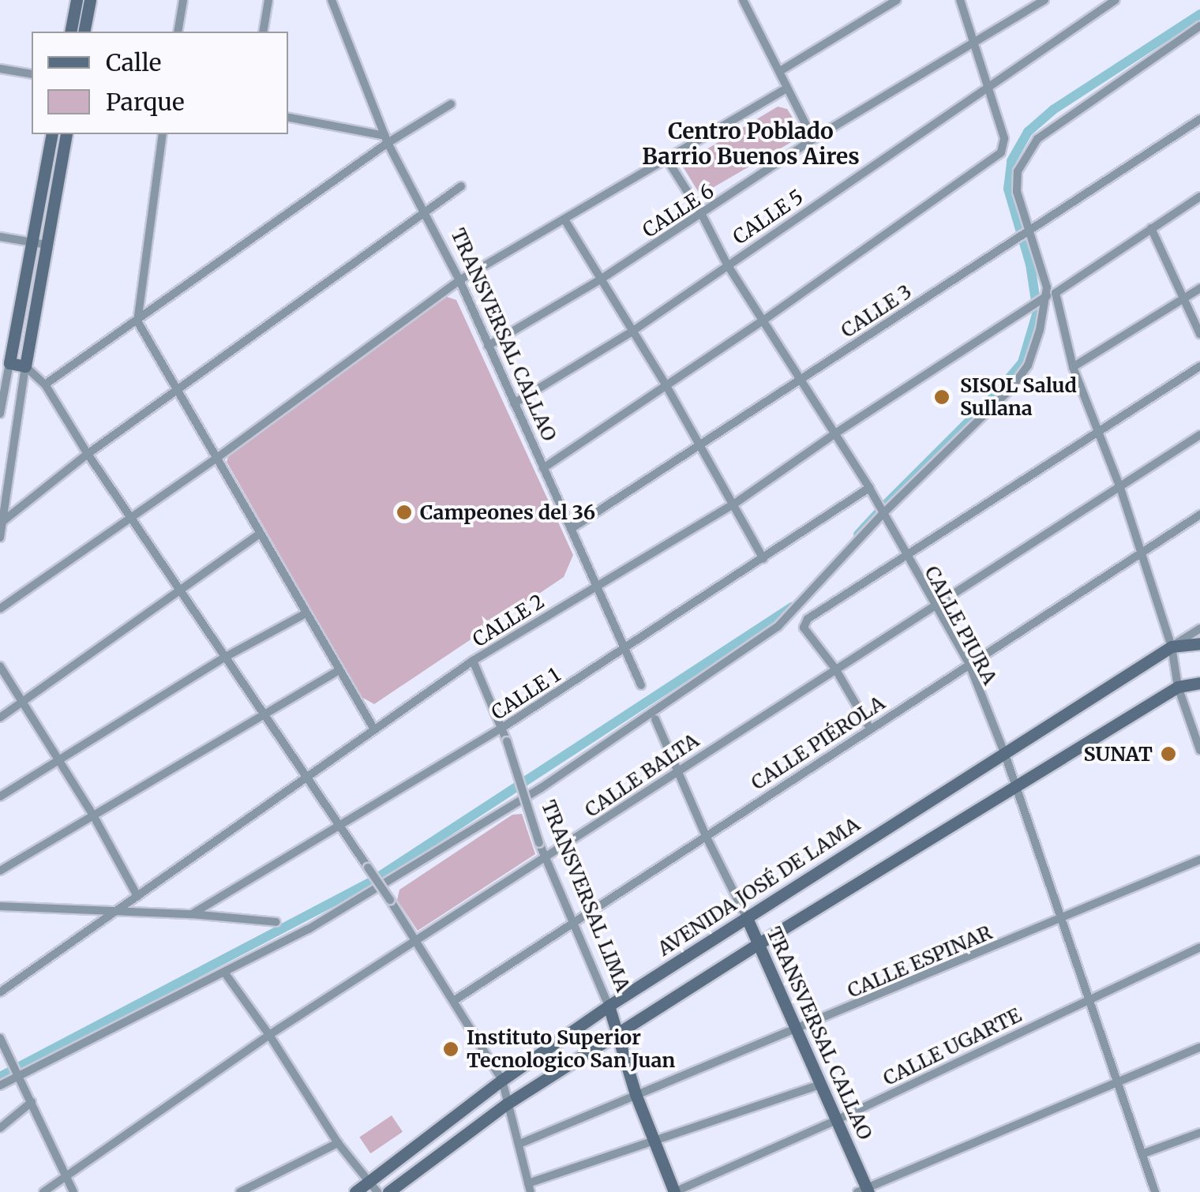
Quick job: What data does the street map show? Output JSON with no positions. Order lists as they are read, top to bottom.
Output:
{
  "streets": {
    "main road": ["TRANSVERSAL CALLAO", "AVENIDA JOSÉ DE LAMA", "TRANSVERSAL LIMA"],
    "street": [
      "CALLE 6",
      "CALLE 5",
      "CALLE 3",
      "CALLE 2",
      "CALLE PIURA",
      "CALLE 1",
      "CALLE PIÉROLA",
      "CALLE BALTA",
      "CALLE ESPINAR",
      "CALLE UGARTE"
    ]
  },
  "crossings": [
    ["CALLE 6", "TRANSVERSAL CALLAO"],
    ["CALLE 6", "CALLE PIURA"],
    ["CALLE 5", "TRANSVERSAL CALLAO"],
    ["CALLE 5", "CALLE PIURA"],
    ["CALLE 3", "TRANSVERSAL CALLAO"],
    ["CALLE 3", "CALLE PIURA"],
    ["TRANSVERSAL CALLAO", "CALLE 2"],
    ["TRANSVERSAL CALLAO", "CALLE 1"],
    ["TRANSVERSAL CALLAO", "CALLE PIÉROLA"],
    ["TRANSVERSAL CALLAO", "CALLE BALTA"],
    ["TRANSVERSAL CALLAO", "AVENIDA JOSÉ DE LAMA"],
    ["TRANSVERSAL CALLAO", "CALLE ESPINAR"],
    ["TRANSVERSAL CALLAO", "CALLE UGARTE"],
    ["CALLE 2", "CALLE PIURA"],
    ["CALLE 2", "TRANSVERSAL LIMA"],
    ["CALLE PIURA", "CALLE 1"],
    ["CALLE PIURA", "CALLE PIÉROLA"],
    ["CALLE PIURA", "CALLE BALTA"],
    ["CALLE PIURA", "AVENIDA JOSÉ DE LAMA"],
    ["CALLE PIURA", "CALLE ESPINAR"],
    ["CALLE PIURA", "CALLE UGARTE"],
    ["CALLE 1", "TRANSVERSAL LIMA"],
    ["CALLE PIÉROLA", "TRANSVERSAL LIMA"],
    ["CALLE BALTA", "TRANSVERSAL LIMA"],
    ["AVENIDA JOSÉ DE LAMA", "TRANSVERSAL LIMA"],
    ["TRANSVERSAL LIMA", "CALLE ESPINAR"],
    ["TRANSVERSAL LIMA", "CALLE UGARTE"]
  ],
  "districts": ["Centro Poblado Barrio Buenos Aires"],
  "places": [
    "SISOL Salud Sullana",
    "Campeones del 36",
    "SUNAT",
    "Instituto Superior Tecnologico San Juan"
  ],
  "legend": ["Calle", "Parque"]
}
